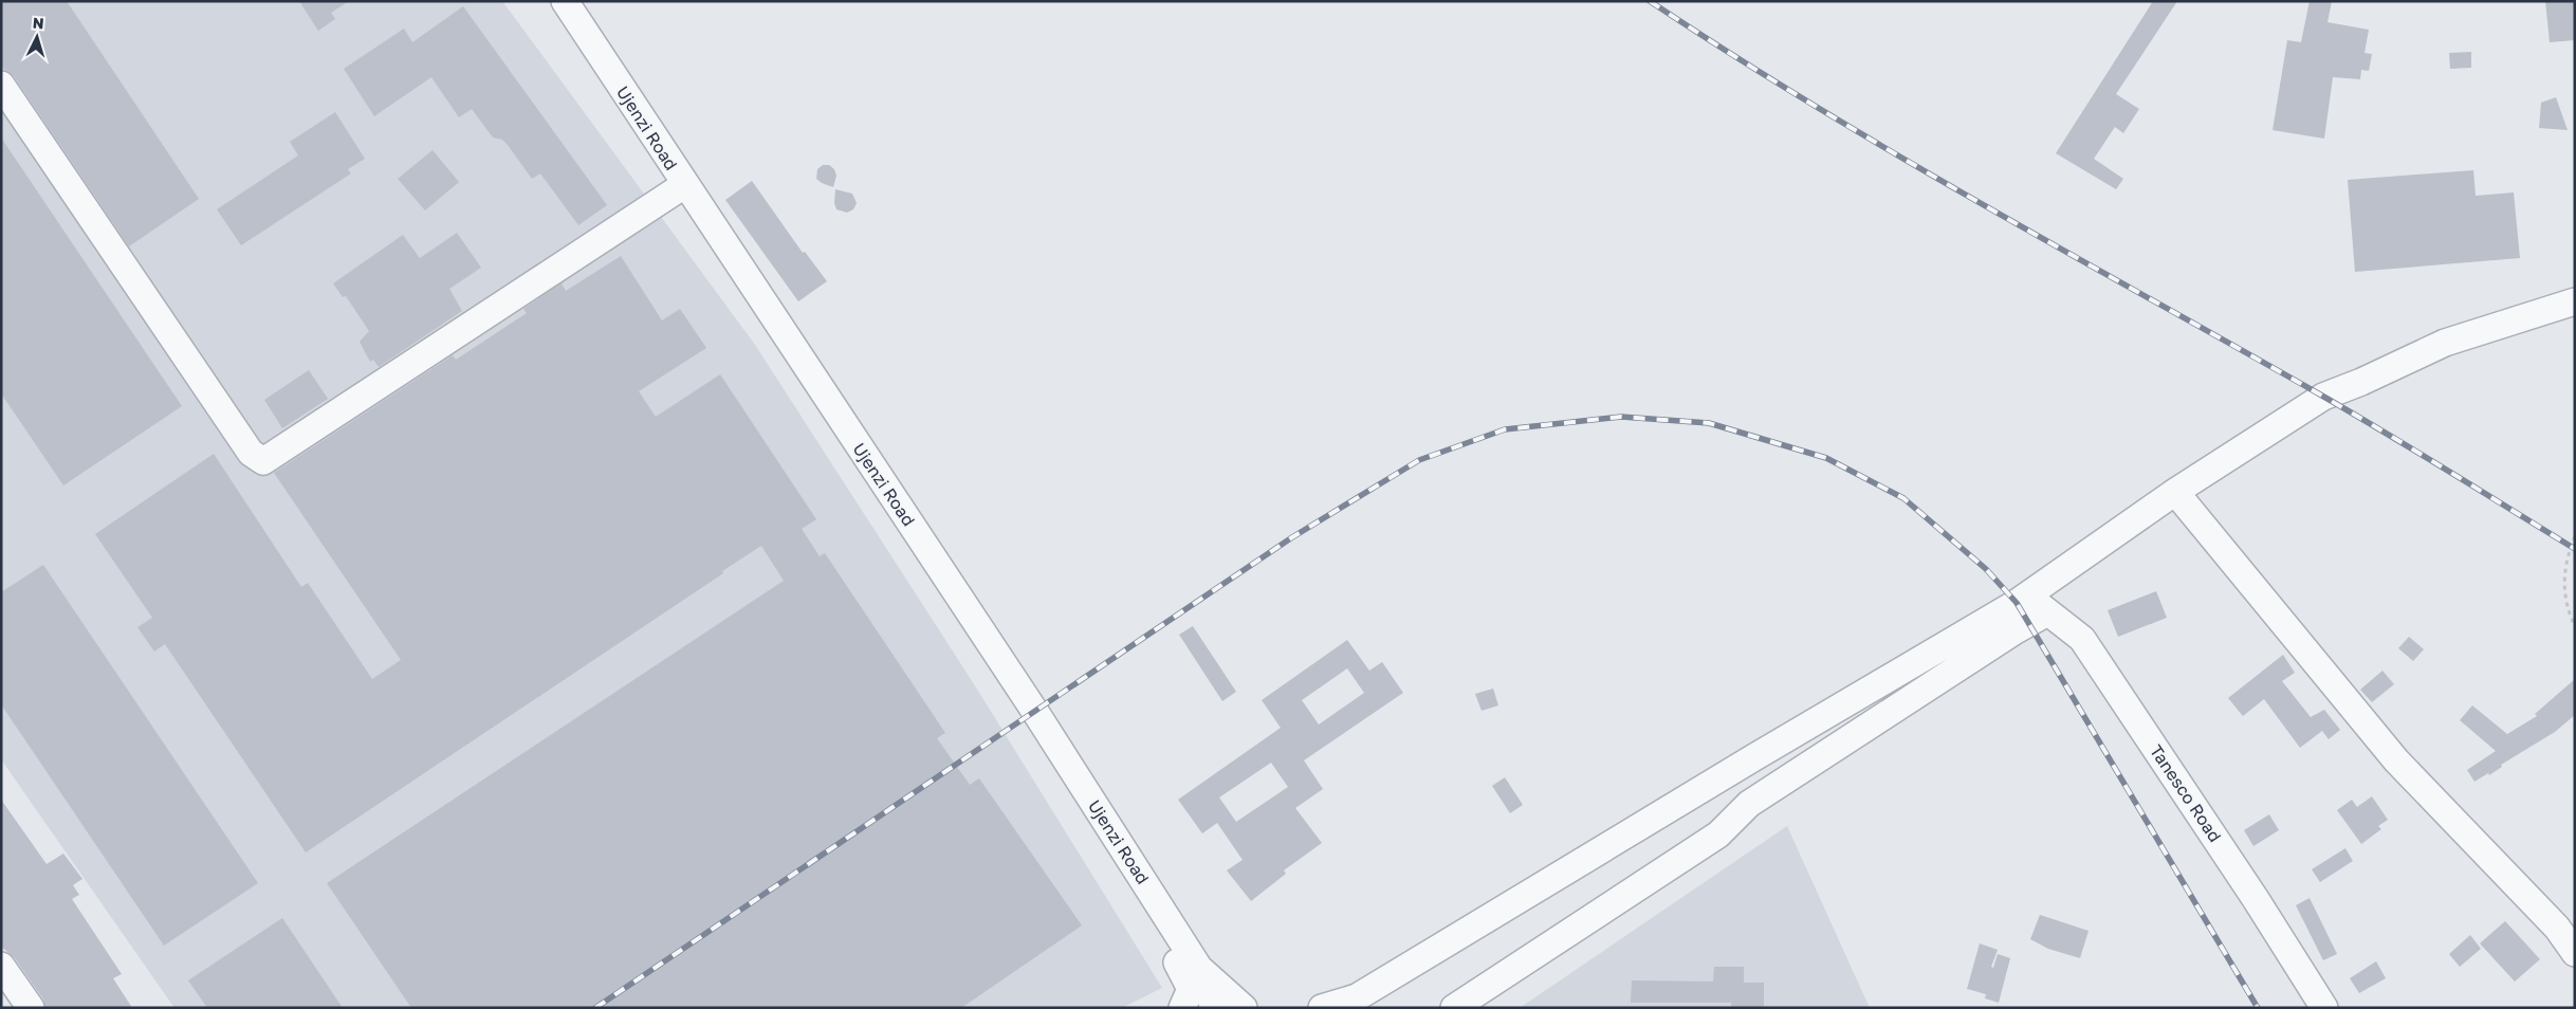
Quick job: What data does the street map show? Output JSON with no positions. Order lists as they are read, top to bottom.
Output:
{
  "streets": {
    "street": ["Ujenzi Road", "Tanesco Road"]
  },
  "north": "top"
}
